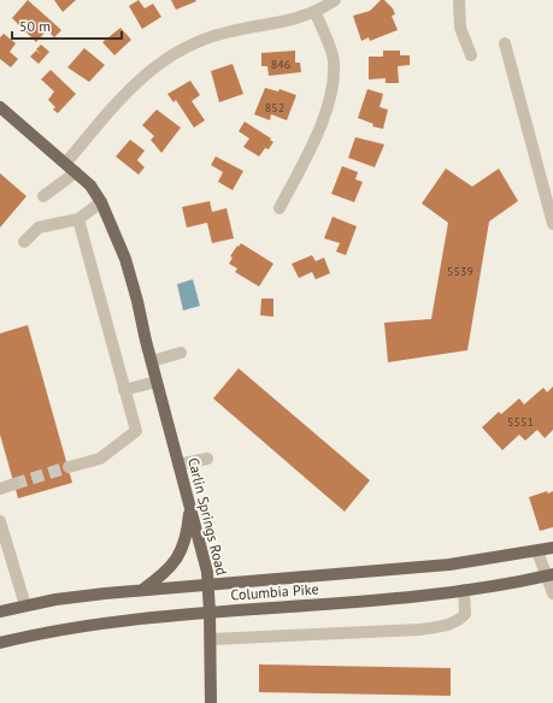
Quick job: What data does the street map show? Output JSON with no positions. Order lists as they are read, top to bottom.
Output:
{
  "streets": {
    "main road": ["Carlin Springs Road", "Columbia Pike"]
  },
  "crossings": [
    ["Carlin Springs Road", "Columbia Pike"]
  ],
  "house_numbers": [
    "846",
    "852",
    "5539",
    "5551"
  ],
  "scale_bar": "50 m"
}
